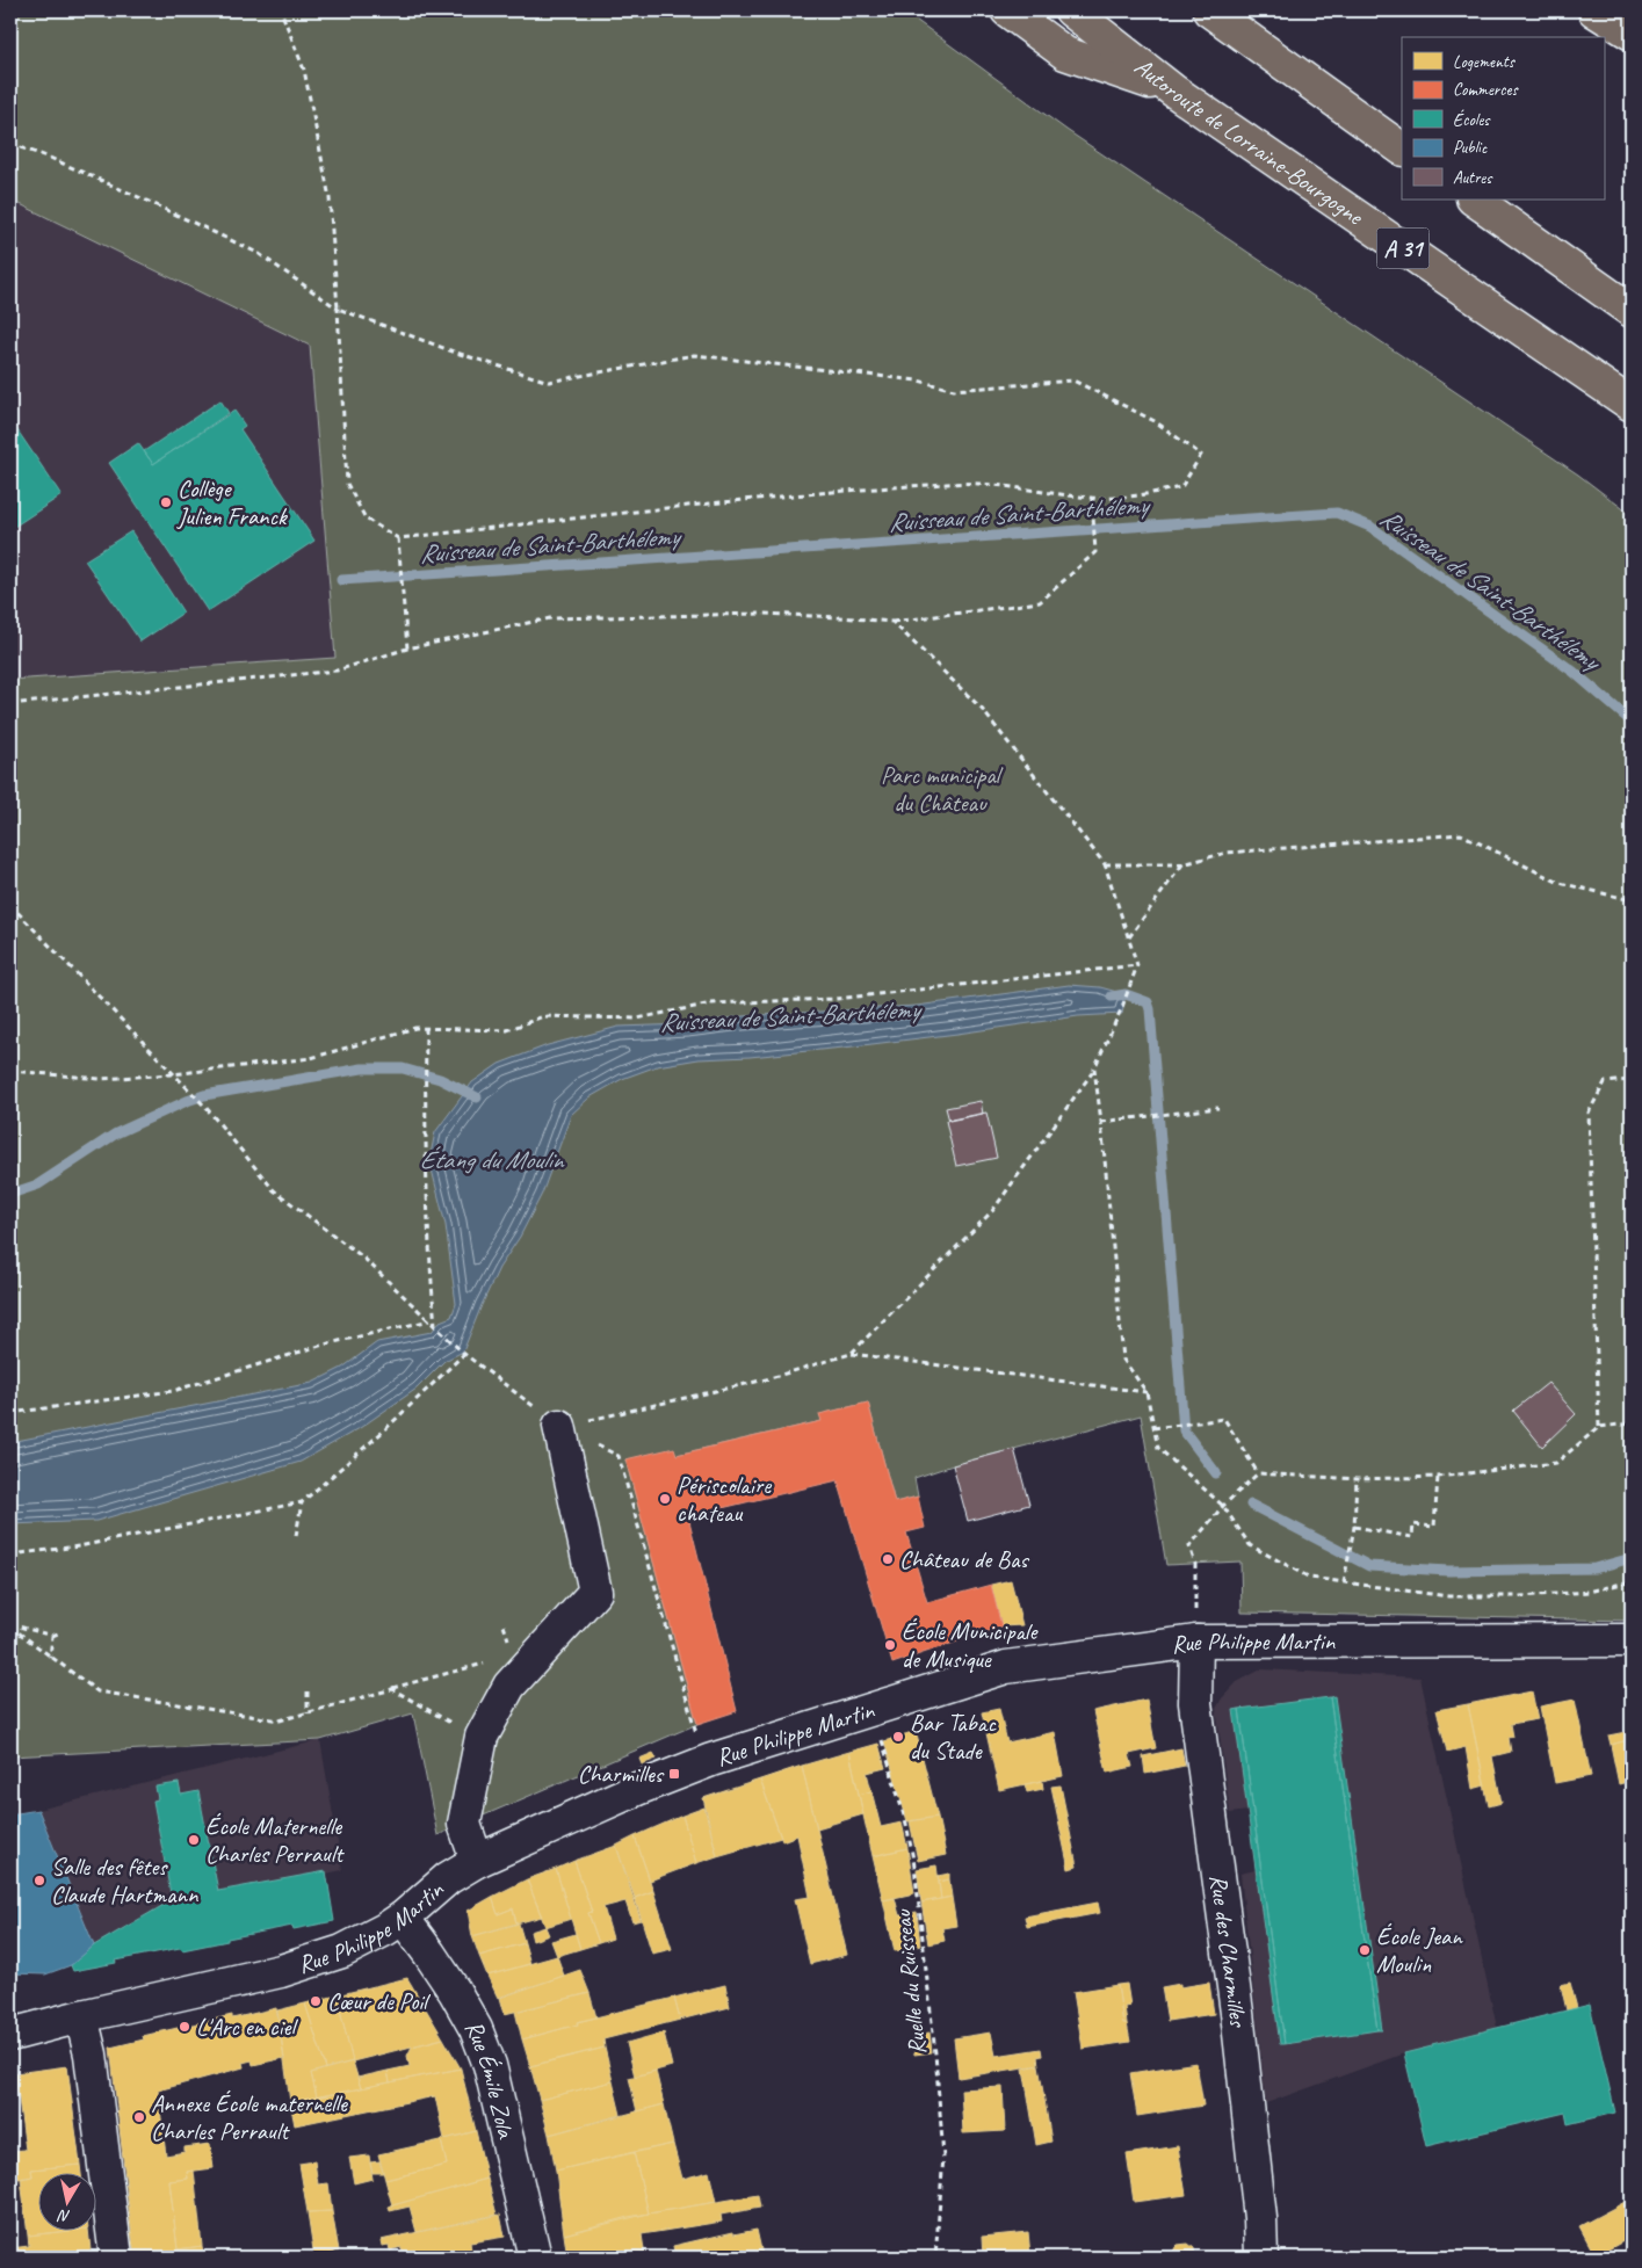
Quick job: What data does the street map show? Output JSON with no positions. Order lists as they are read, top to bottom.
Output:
{
  "streets": {
    "highway": ["Autoroute de Lorraine-Bourgogne", "A 31"],
    "street": ["Rue Philippe Martin", "Rue des Charmilles", "Rue Émile Zola"],
    "path": ["Ruelle du Ruisseau"]
  },
  "crossings": [
    ["Rue Philippe Martin", "Rue des Charmilles"],
    ["Rue Philippe Martin", "Ruelle du Ruisseau"],
    ["Rue Philippe Martin", "Rue Émile Zola"]
  ],
  "water": ["Ruisseau de Saint-Barthélemy", "Étang du Moulin"],
  "parks": ["Parc municipal du Château"],
  "places": {
    "other": [
      "Collège Julien Franck",
      "Périscolaire chateau",
      "Château de Bas",
      "École Municipale de Musique",
      "Bar Tabac du Stade",
      "École Maternelle Charles Perrault",
      "Salle des fêtes Claude Hartmann",
      "École Jean Moulin",
      "Cœur de Poil",
      "L'Arc en ciel",
      "Annexe École maternelle Charles Perrault"
    ],
    "transit": ["Charmilles"]
  },
  "legend": [
    "Logements",
    "Commerces",
    "Écoles",
    "Public",
    "Autres"
  ],
  "north": "bottom"
}
